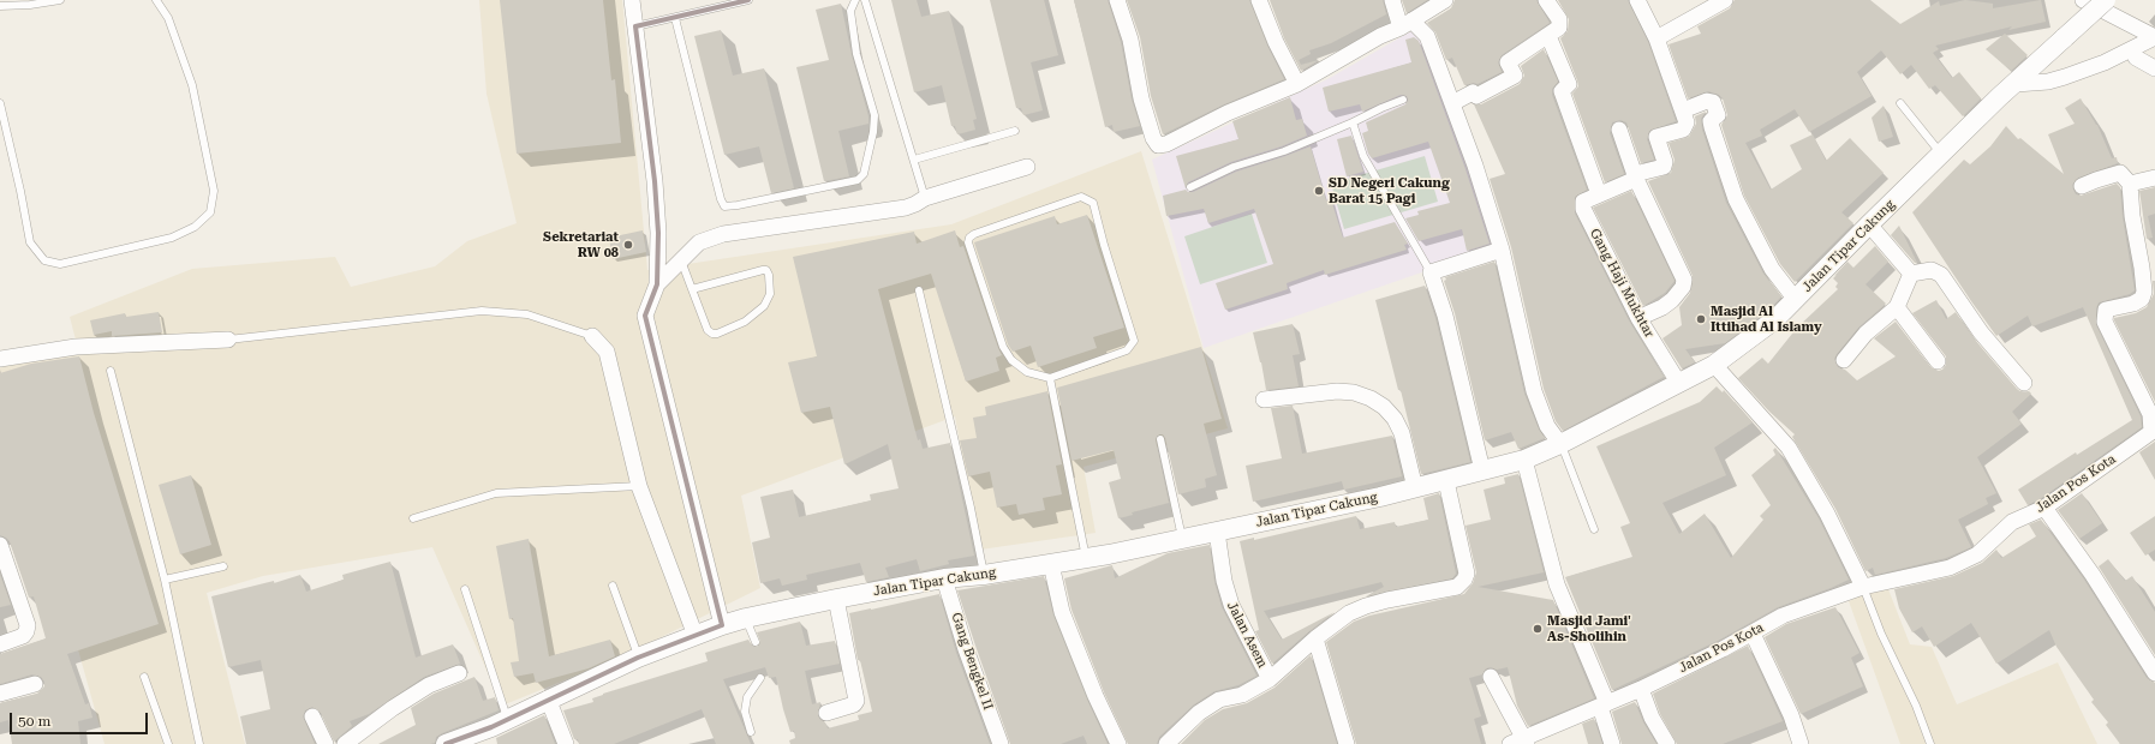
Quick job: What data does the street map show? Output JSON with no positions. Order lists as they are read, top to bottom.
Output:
{
  "streets": {
    "street": [
      "Jalan Tipar Cakung",
      "Gang Haji Mukhtar",
      "Jalan Pos Kota",
      "Jalan Asem",
      "Gang Bengkel II"
    ]
  },
  "crossings": [
    ["Jalan Tipar Cakung", "Gang Haji Mukhtar"],
    ["Jalan Tipar Cakung", "Jalan Asem"],
    ["Jalan Tipar Cakung", "Gang Bengkel II"]
  ],
  "places": [
    "SD Negeri Cakung Barat 15 Pagi",
    "Sekretariat RW 08",
    "Masjid Al Ittihad Al Islamy",
    "Masjid Jami' As-Sholihin"
  ],
  "scale_bar": "50 m"
}
